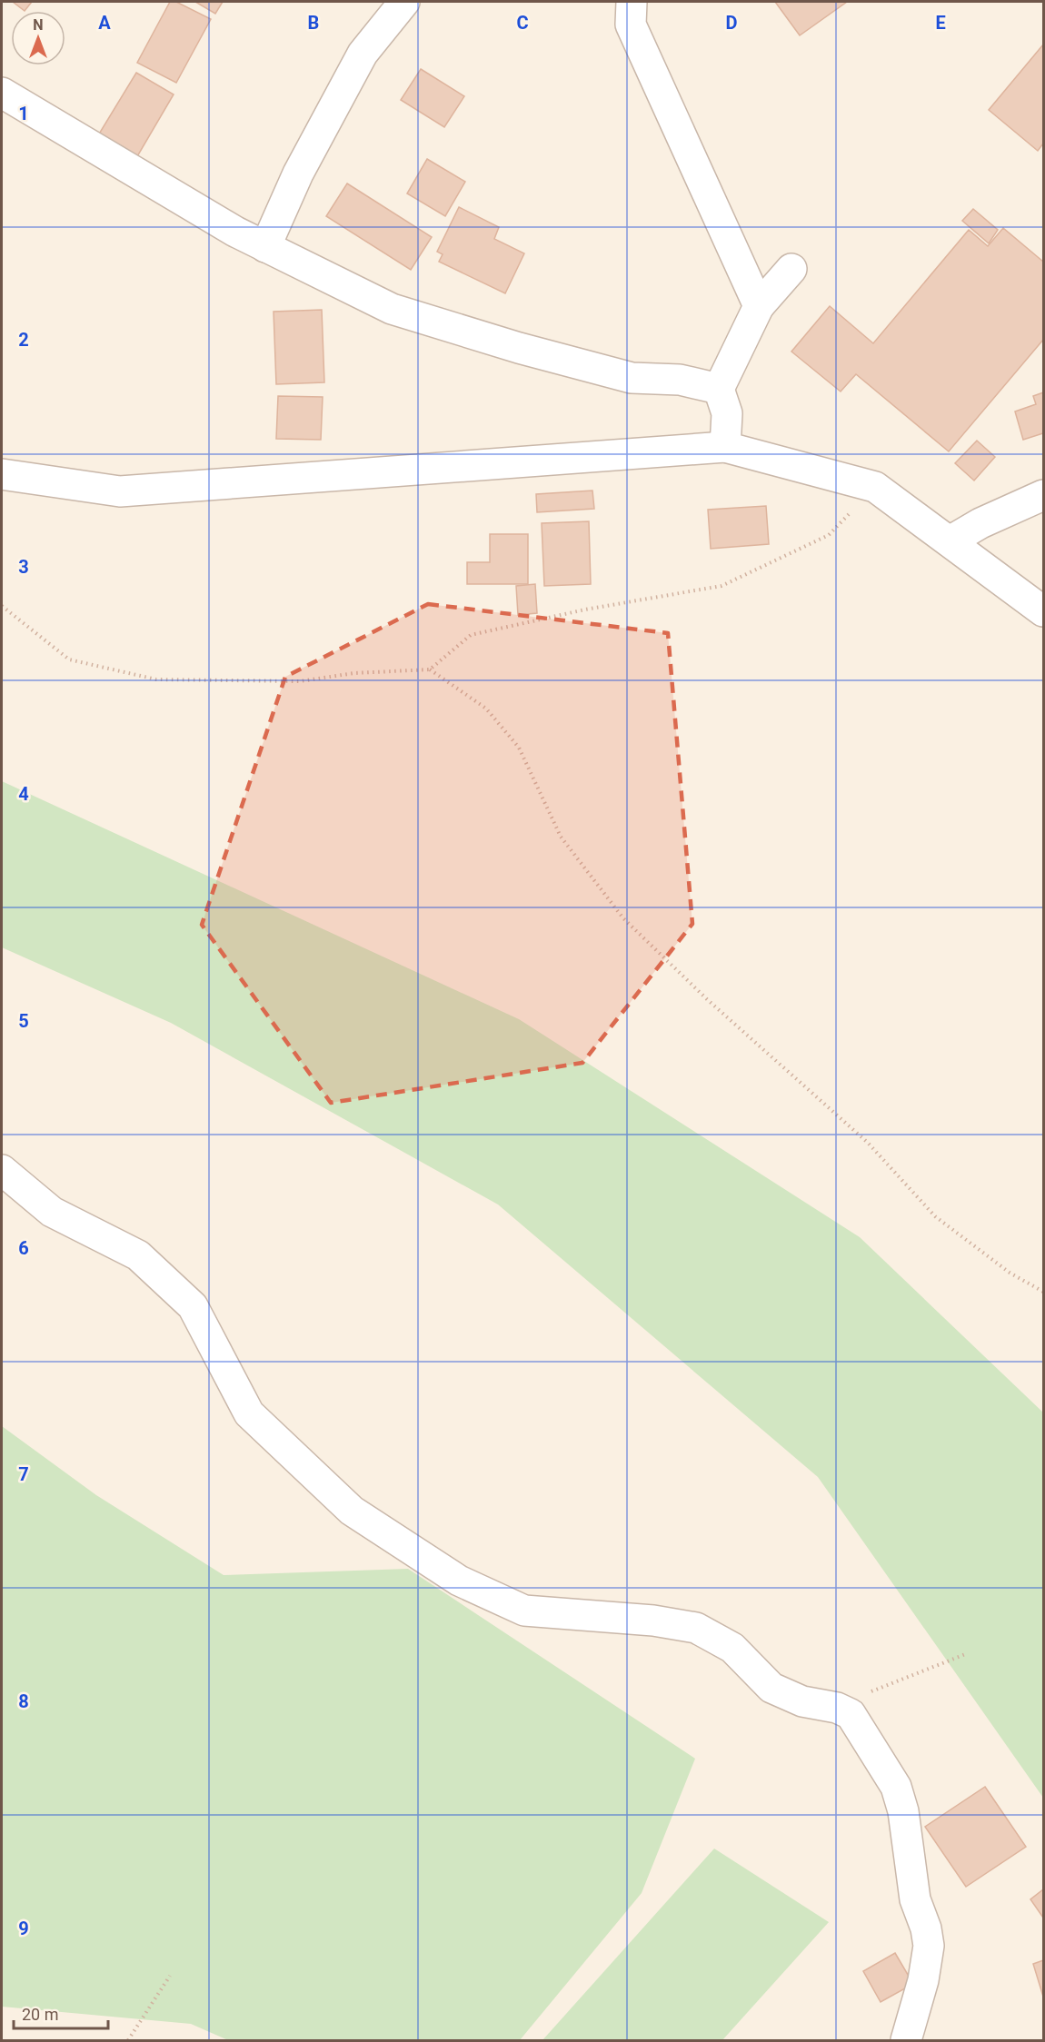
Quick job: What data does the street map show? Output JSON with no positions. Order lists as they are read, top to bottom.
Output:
{
  "scale_bar": "20 m",
  "north": "top",
  "grid": {
    "columns": [
      "A",
      "B",
      "C",
      "D",
      "E"
    ],
    "rows": [
      "1",
      "2",
      "3",
      "4",
      "5",
      "6",
      "7",
      "8",
      "9"
    ]
  }
}
